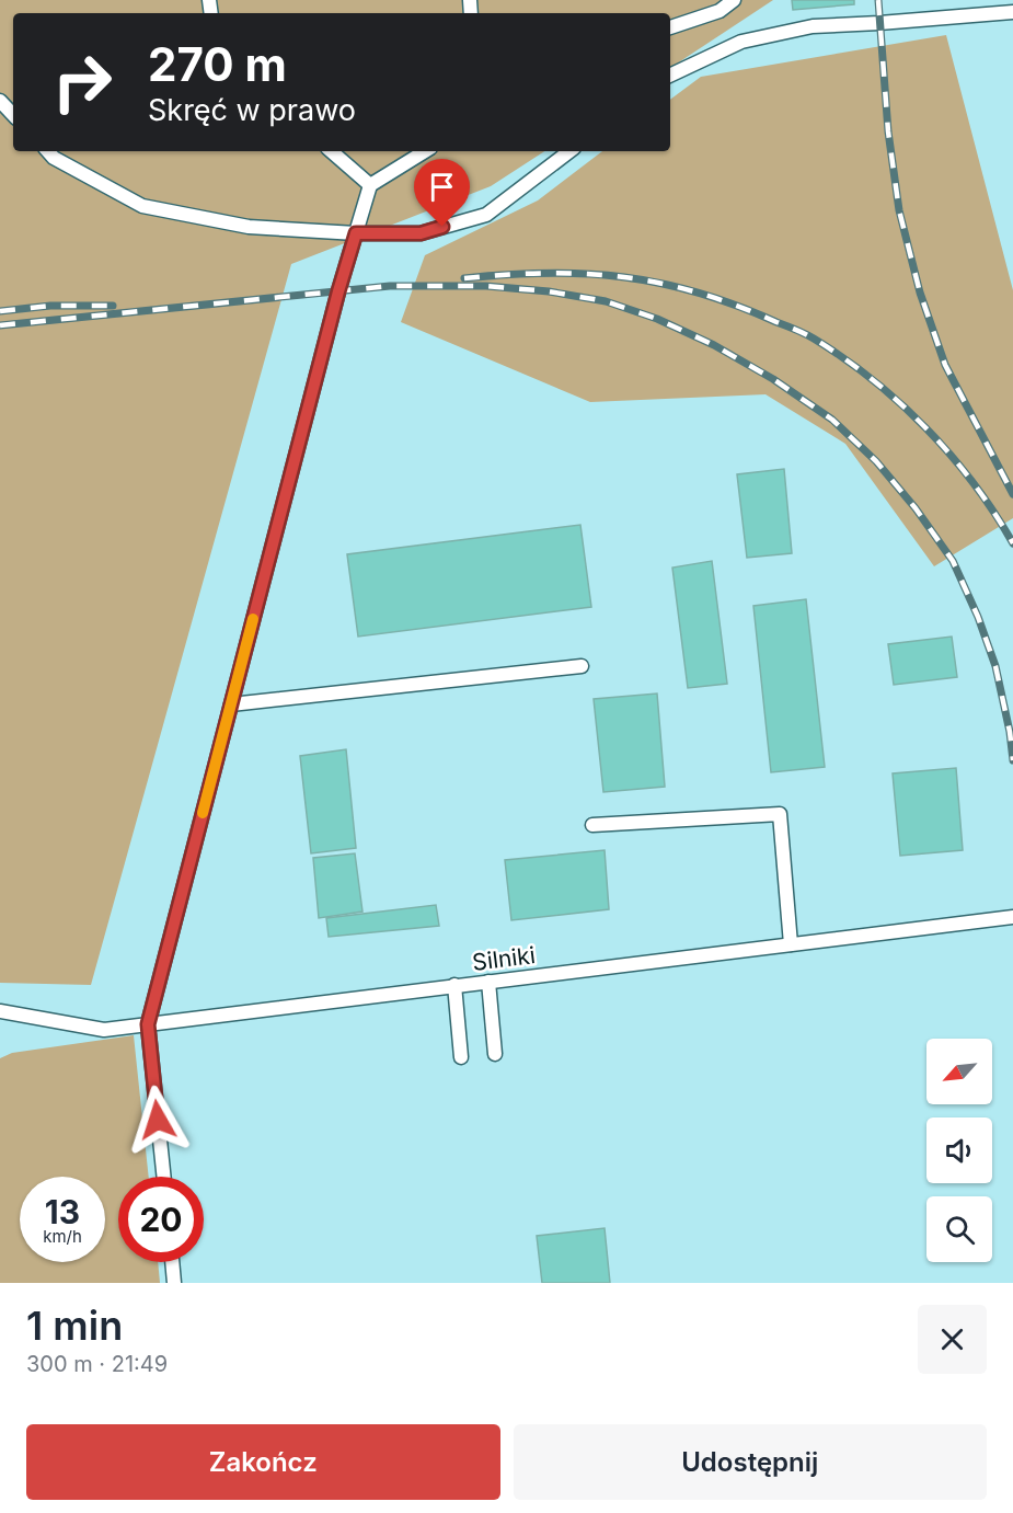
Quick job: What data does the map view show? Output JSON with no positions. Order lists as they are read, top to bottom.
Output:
{
  "streets": {
    "lane": ["Silniki"]
  },
  "north": "bottom left",
  "page": {
    "turn": ["270 m", "Skręć w prawo"],
    "speed": "13 km/h",
    "limit": "20",
    "heading": ["1 min", "300 m · 21:49"],
    "buttons": ["Zakończ", "Udostępnij"]
  }
}
